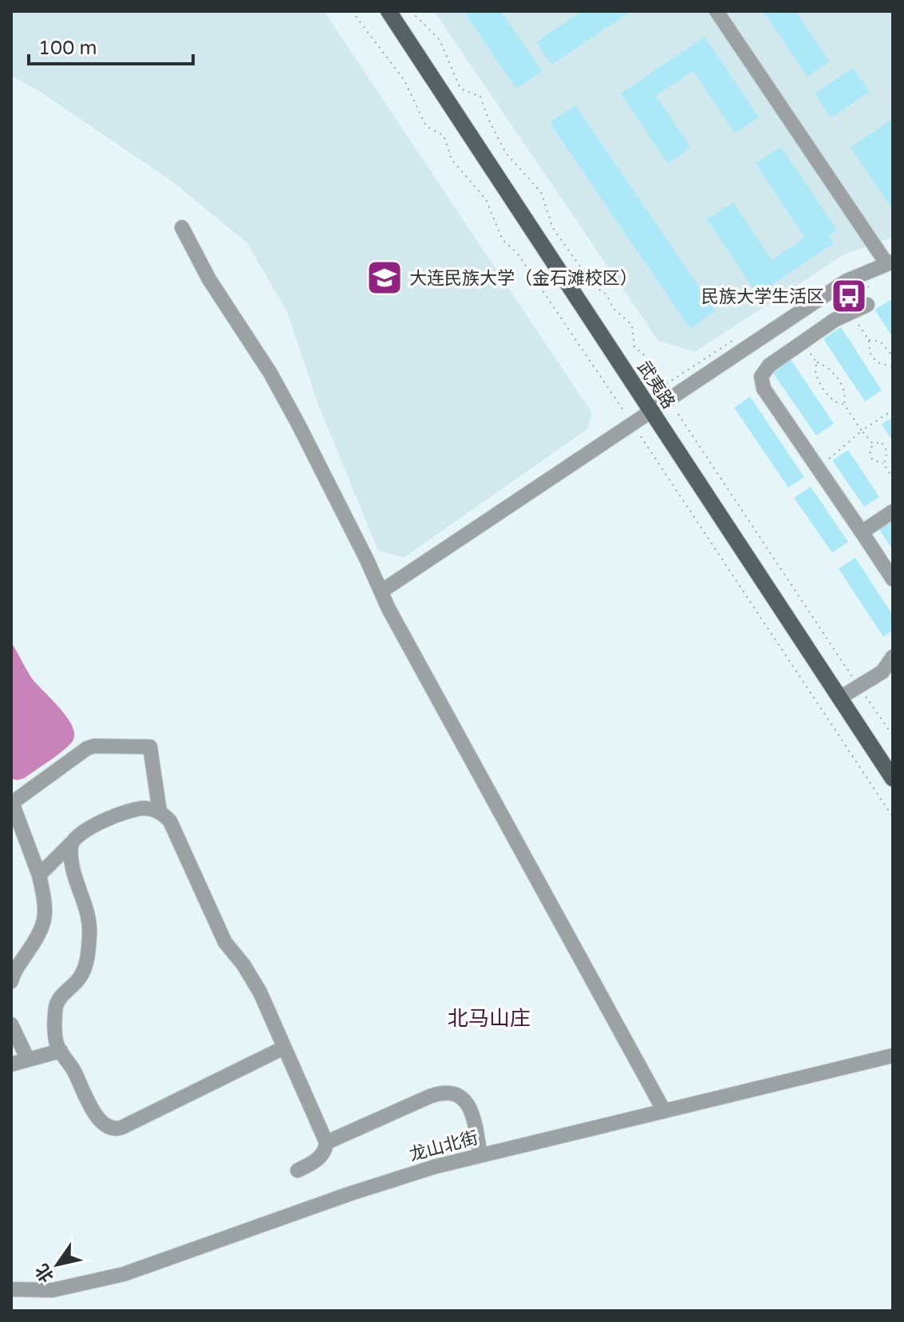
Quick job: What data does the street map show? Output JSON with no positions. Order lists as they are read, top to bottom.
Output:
{
  "streets": {
    "main road": ["武夷路"],
    "street": ["龙山北街"]
  },
  "districts": ["北马山庄"],
  "places": {
    "school or university": ["大连民族大学（金石滩校区）"],
    "bus stop": ["民族大学生活区"]
  },
  "scale_bar": "100 m",
  "north": "bottom left"
}
